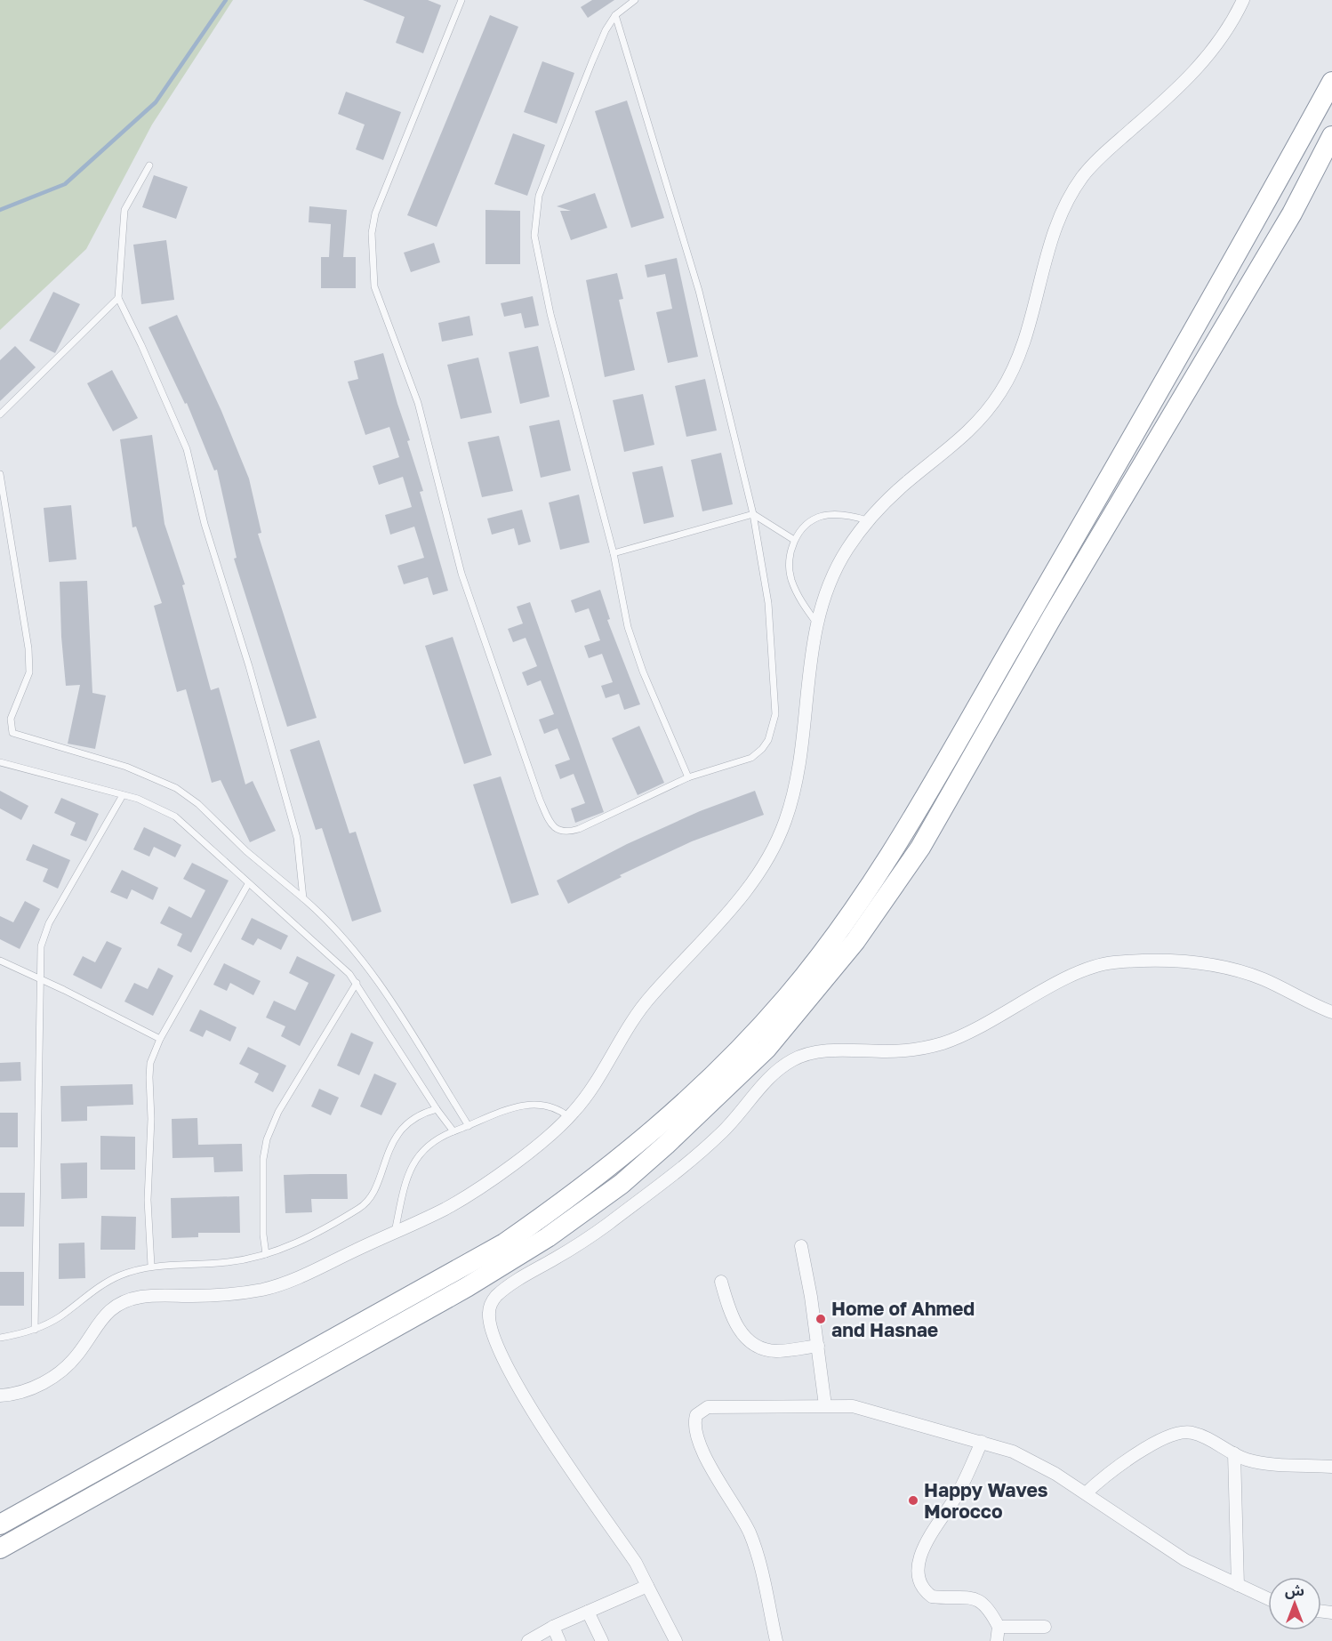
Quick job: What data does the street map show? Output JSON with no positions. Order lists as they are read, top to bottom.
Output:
{
  "places": ["Home of Ahmed and Hasnae", "Happy Waves Morocco"],
  "north": "top"
}
